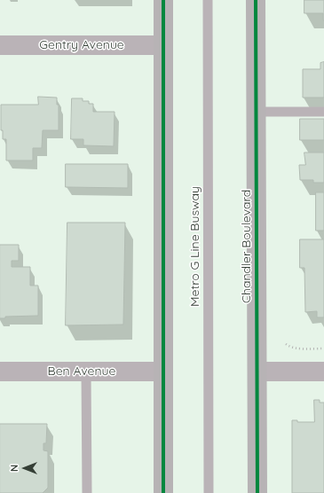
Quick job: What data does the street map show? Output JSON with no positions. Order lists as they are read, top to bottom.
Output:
{
  "streets": {
    "street": ["Gentry Avenue", "Chandler Boulevard", "Ben Avenue"],
    "lane": ["Metro G Line Busway"]
  },
  "north": "left"
}
